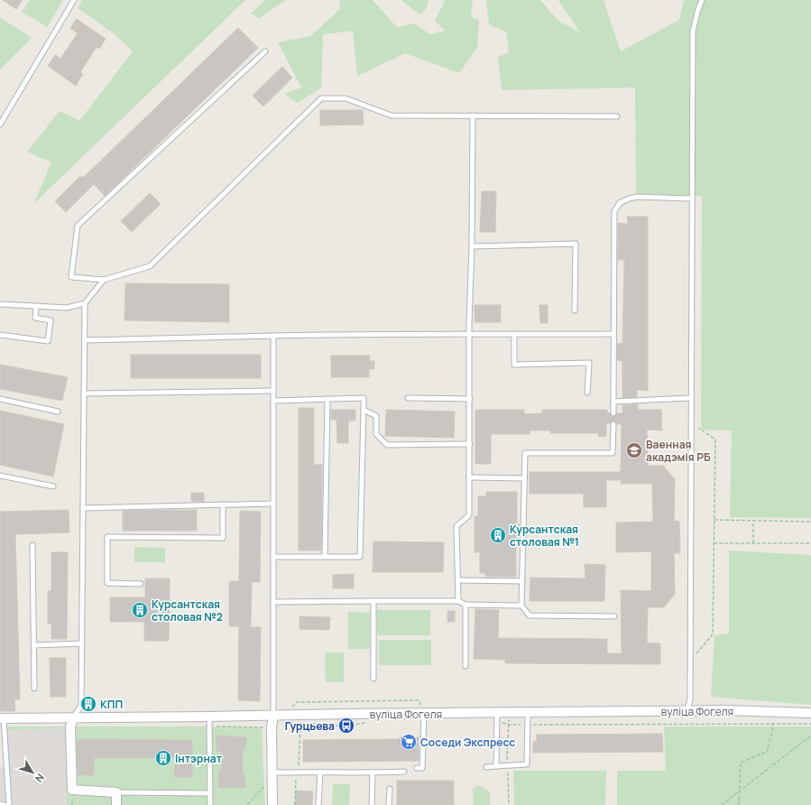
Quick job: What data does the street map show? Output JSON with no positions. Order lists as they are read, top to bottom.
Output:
{
  "streets": {
    "street": ["вуліца Фогеля"]
  },
  "places": {
    "school or university": ["Ваенная акадэмія РБ"],
    "building": [
      "Курсантская столовая №1",
      "Курсантская столовая №2",
      "КПП",
      "Інтэрнат"
    ],
    "bus stop": ["Гурцьева"],
    "supermarket": ["Соседи Экспресс"]
  },
  "north": "bottom right"
}
